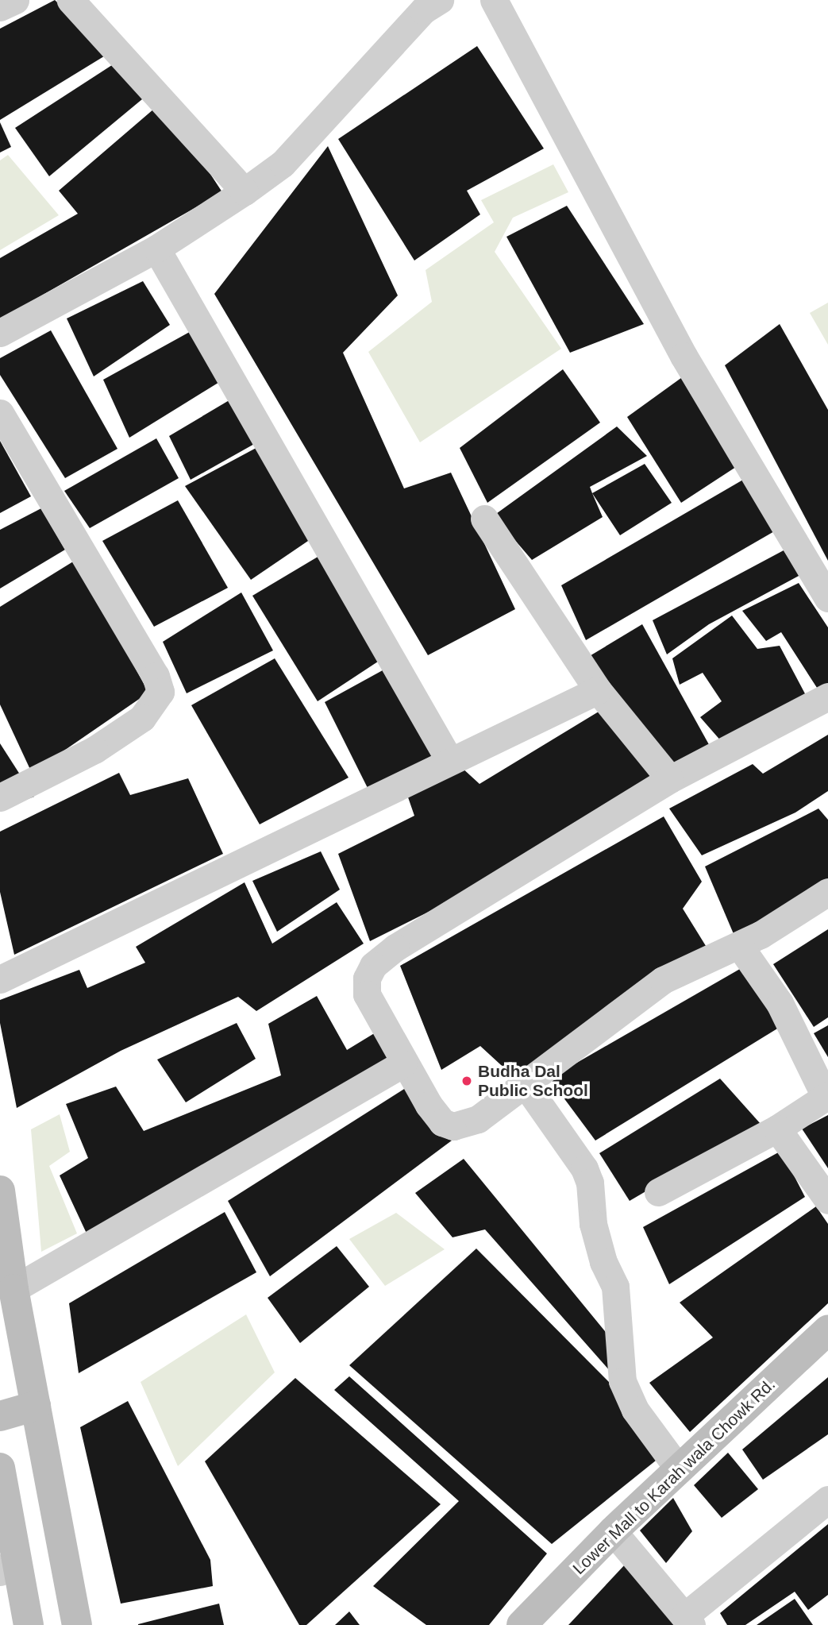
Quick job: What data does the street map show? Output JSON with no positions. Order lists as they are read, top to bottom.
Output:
{
  "streets": {
    "main road": ["Lower Mall to Karah wala Chowk Rd."]
  },
  "places": ["Budha Dal Public School"]
}
